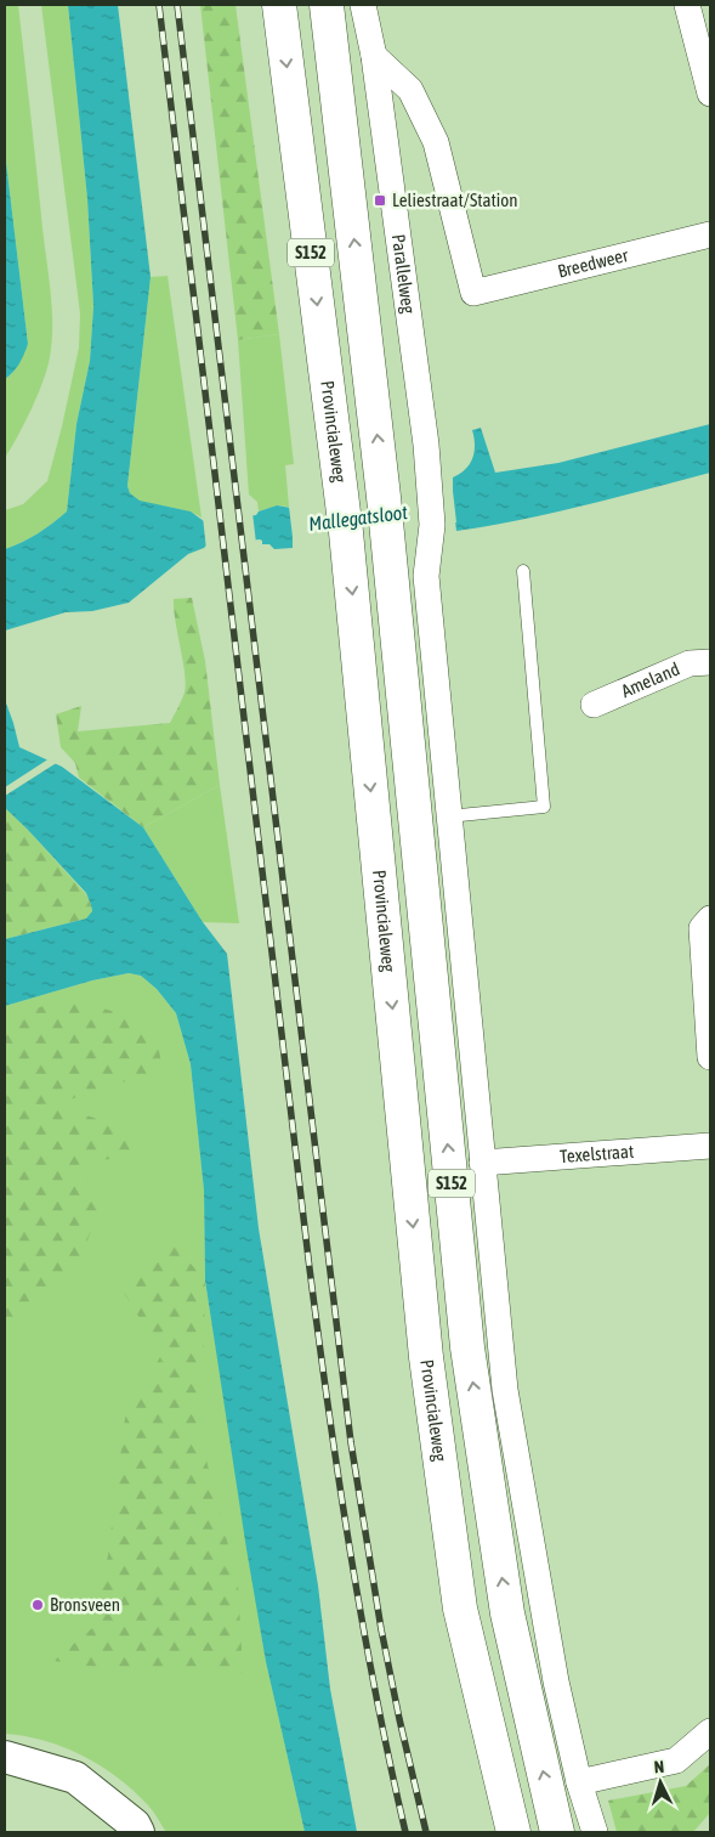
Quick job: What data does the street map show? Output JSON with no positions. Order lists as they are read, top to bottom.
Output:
{
  "streets": {
    "main road": ["S152", "Provincialeweg"],
    "street": [
      "Breedweer",
      "Parallelweg",
      "Ameland",
      "Texelstraat"
    ]
  },
  "crossings": [
    ["Breedweer", "Parallelweg"]
  ],
  "water": ["Mallegatsloot"],
  "places": {
    "transit": ["Leliestraat/Station"],
    "other": ["Bronsveen"]
  },
  "north": "top"
}
